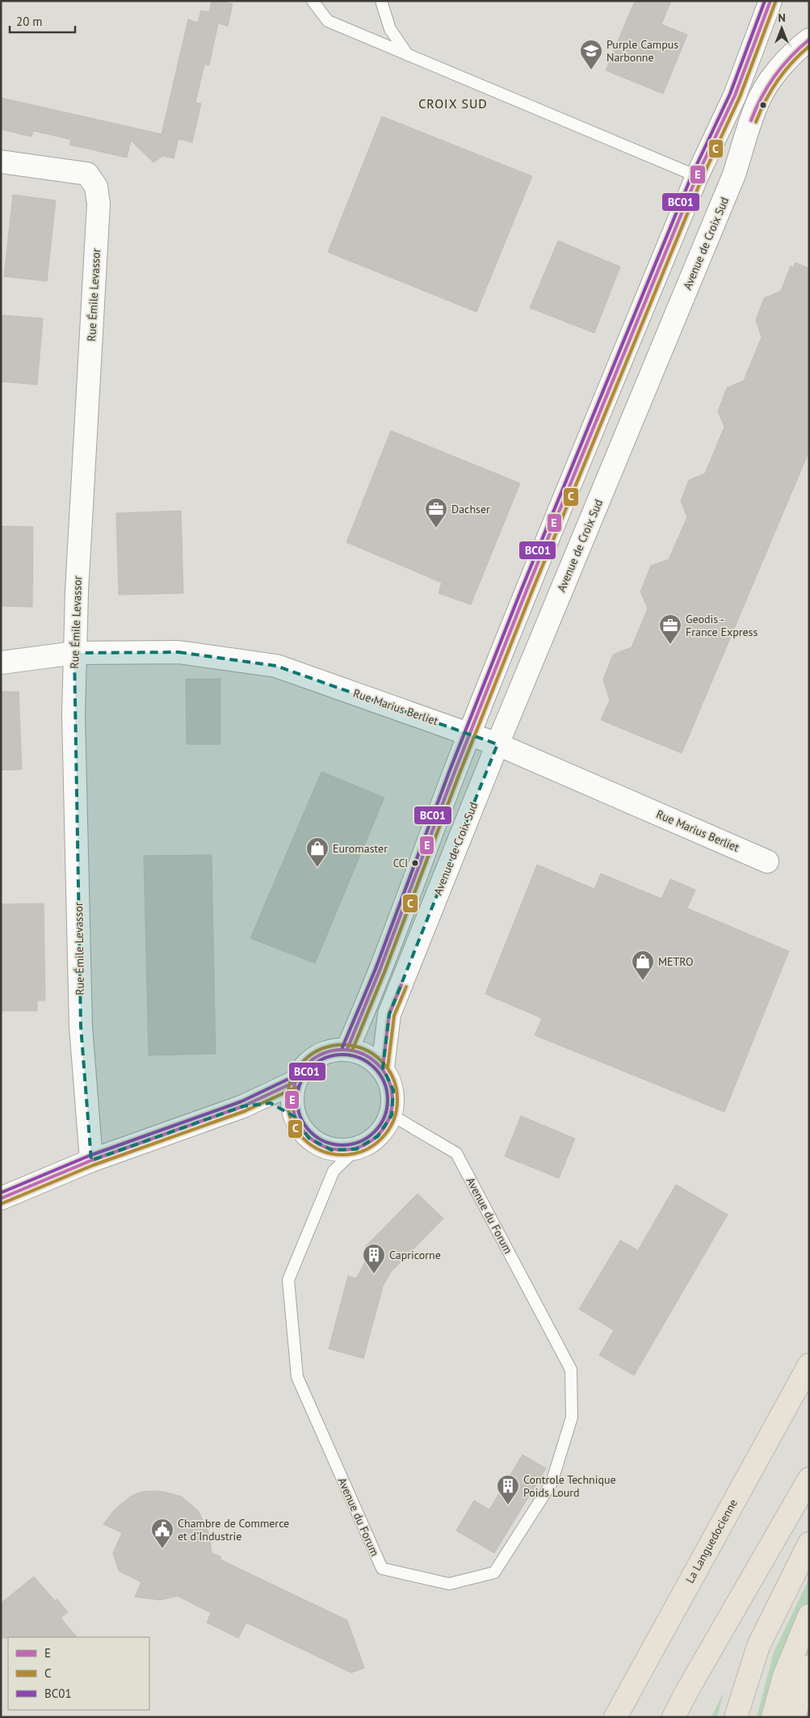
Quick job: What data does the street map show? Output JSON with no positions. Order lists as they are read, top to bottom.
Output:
{
  "streets": {
    "highway": ["La Languedocienne"],
    "street": ["Avenue de Croix Sud", "Rue Émile Levassor", "Rue Marius Berliet"],
    "lane": ["Avenue du Forum"]
  },
  "crossings": [
    ["Avenue de Croix Sud", "Rue Marius Berliet"],
    ["Avenue de Croix Sud", "Avenue du Forum"],
    ["Rue Émile Levassor", "Rue Marius Berliet"]
  ],
  "districts": ["CROIX SUD"],
  "places": {
    "school or university": ["Purple Campus Narbonne"],
    "office": ["Dachser", "Geodis - France Express"],
    "other": ["CCI"],
    "shop": ["Euromaster", "METRO"],
    "building": ["Capricorne", "Controle Technique Poids Lourd"],
    "public building": ["Chambre de Commerce et d'Industrie"]
  },
  "lines": ["transit line E", "transit line BC01", "transit line C"],
  "legend": ["E", "C", "BC01"],
  "scale_bar": "20 m",
  "north": "top"
}
